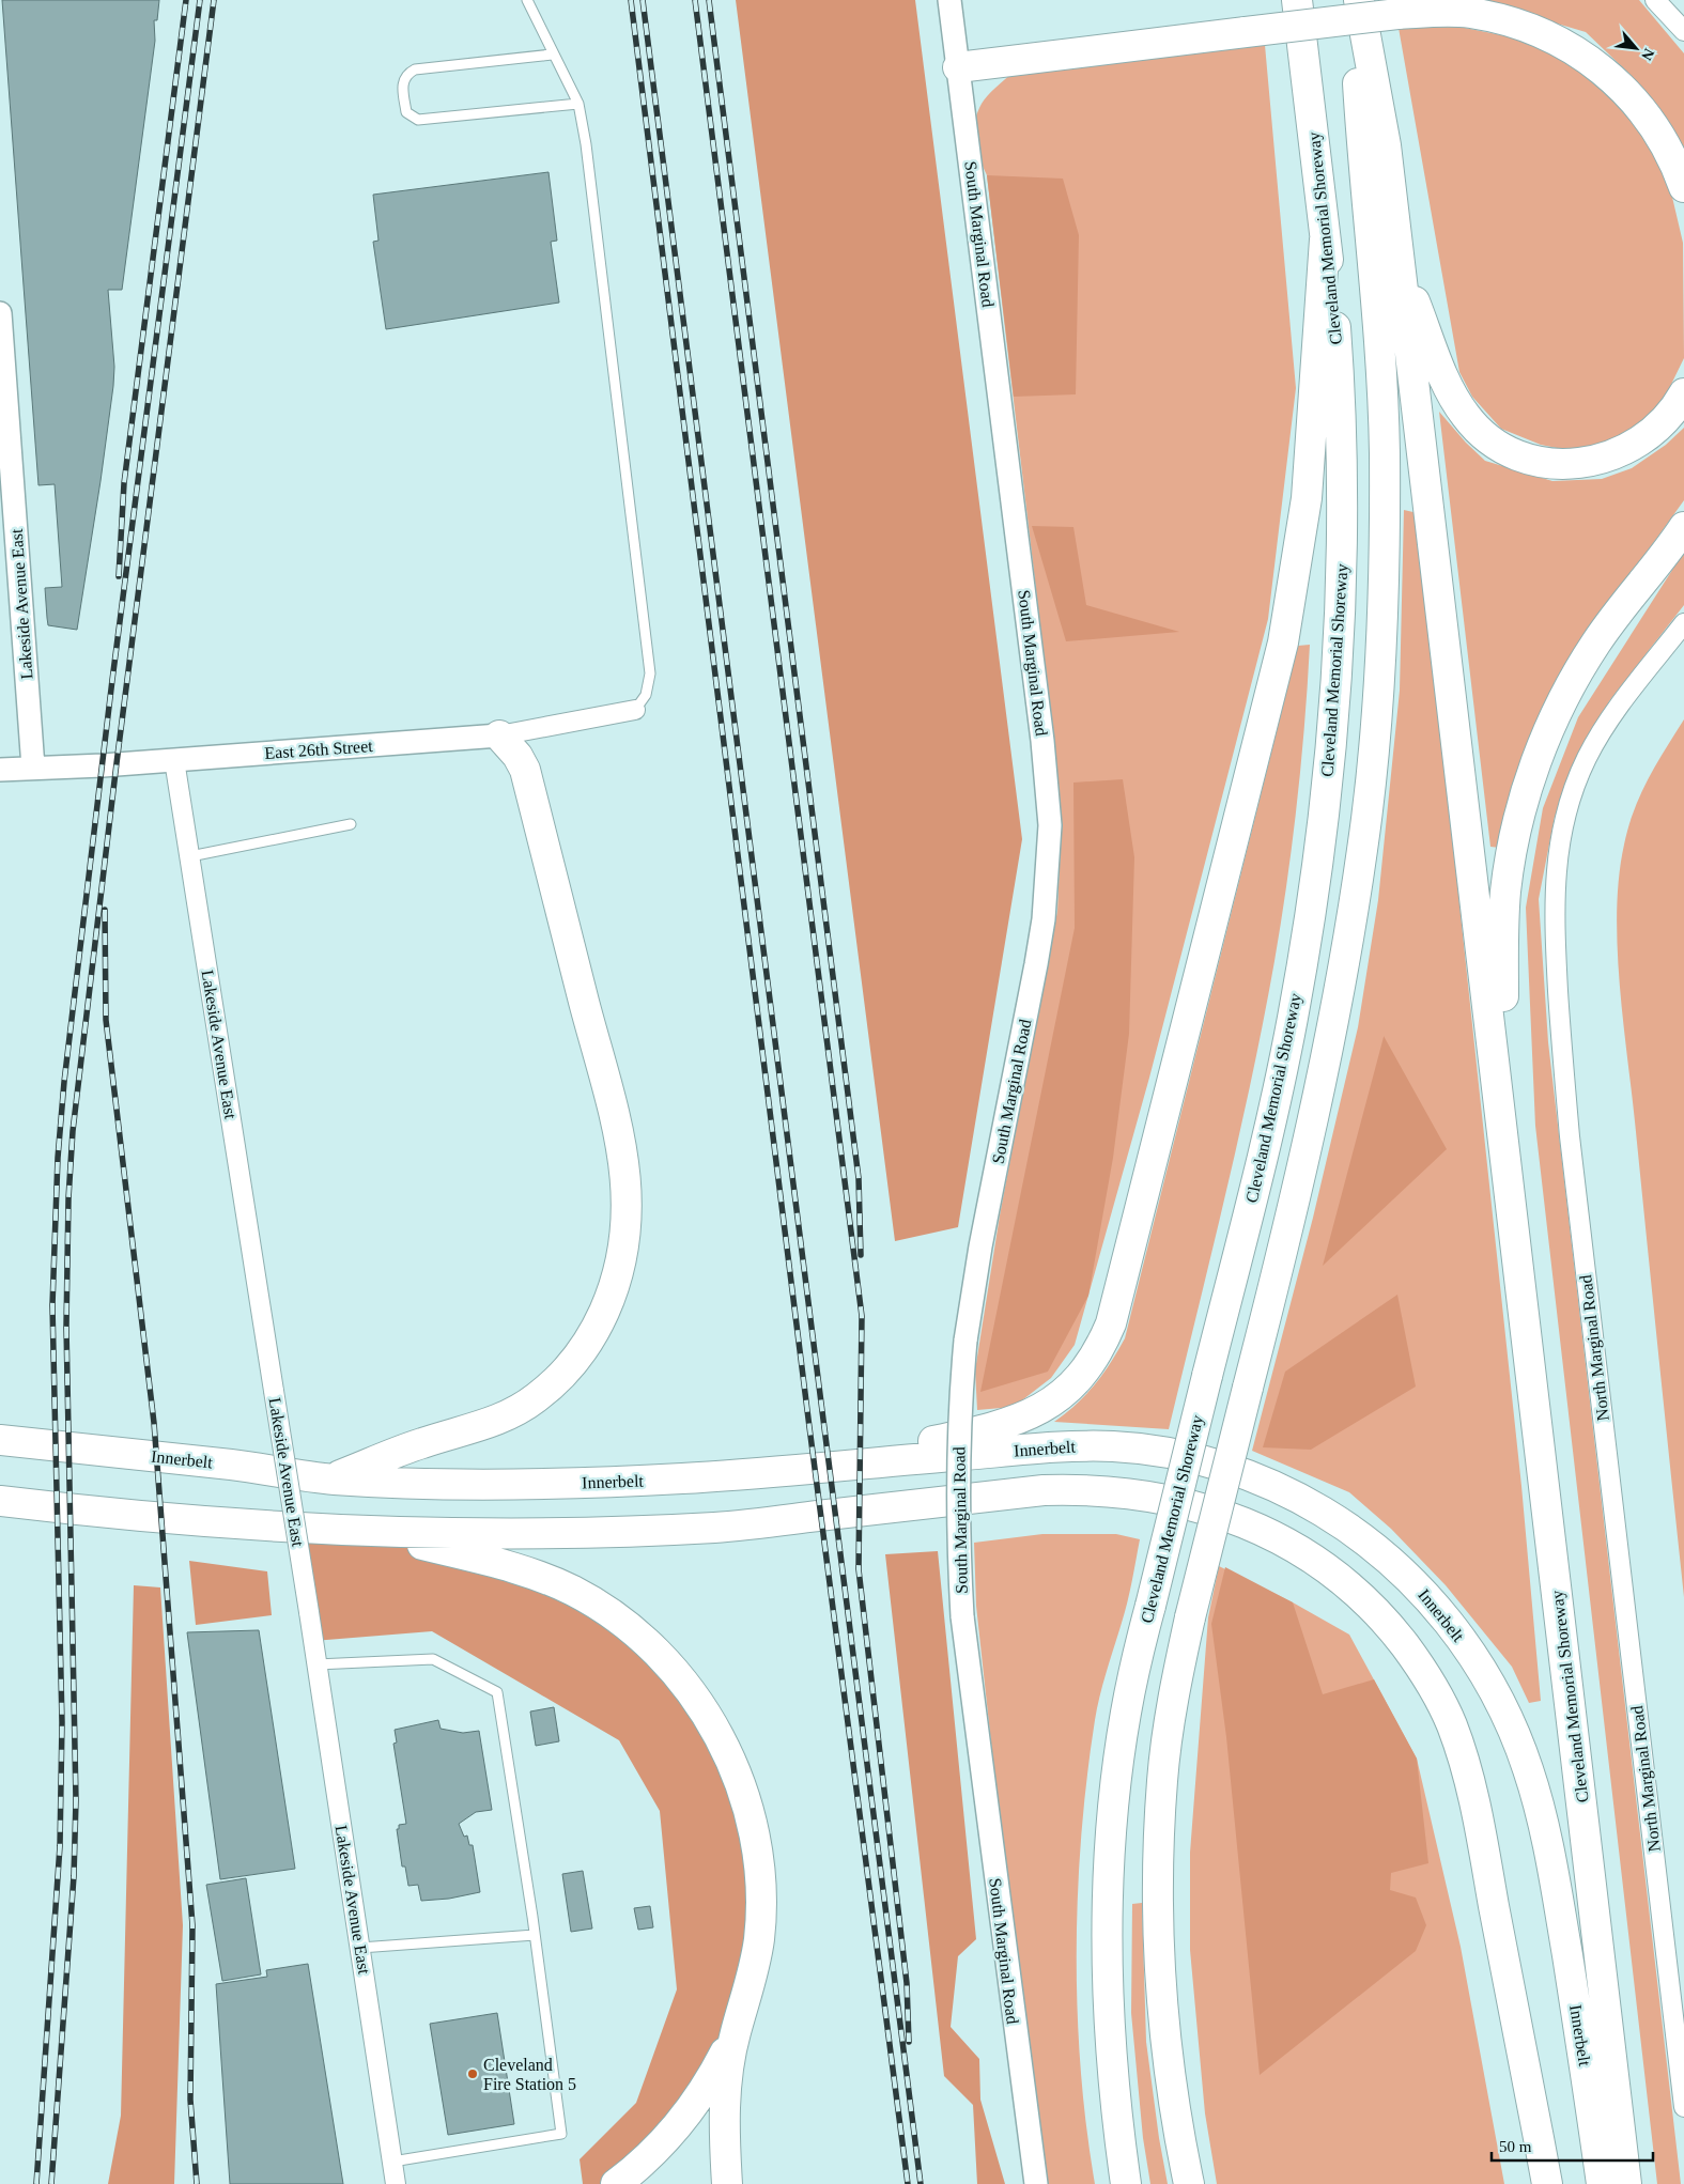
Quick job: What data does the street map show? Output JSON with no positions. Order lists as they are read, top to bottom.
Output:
{
  "streets": {
    "highway": ["Cleveland Memorial Shoreway", "Innerbelt"],
    "street": [
      "South Marginal Road",
      "Lakeside Avenue East",
      "East 26th Street",
      "North Marginal Road"
    ]
  },
  "crossings": [
    ["Lakeside Avenue East", "East 26th Street"]
  ],
  "places": ["Cleveland Fire Station 5"],
  "scale_bar": "50 m",
  "north": "bottom right"
}
